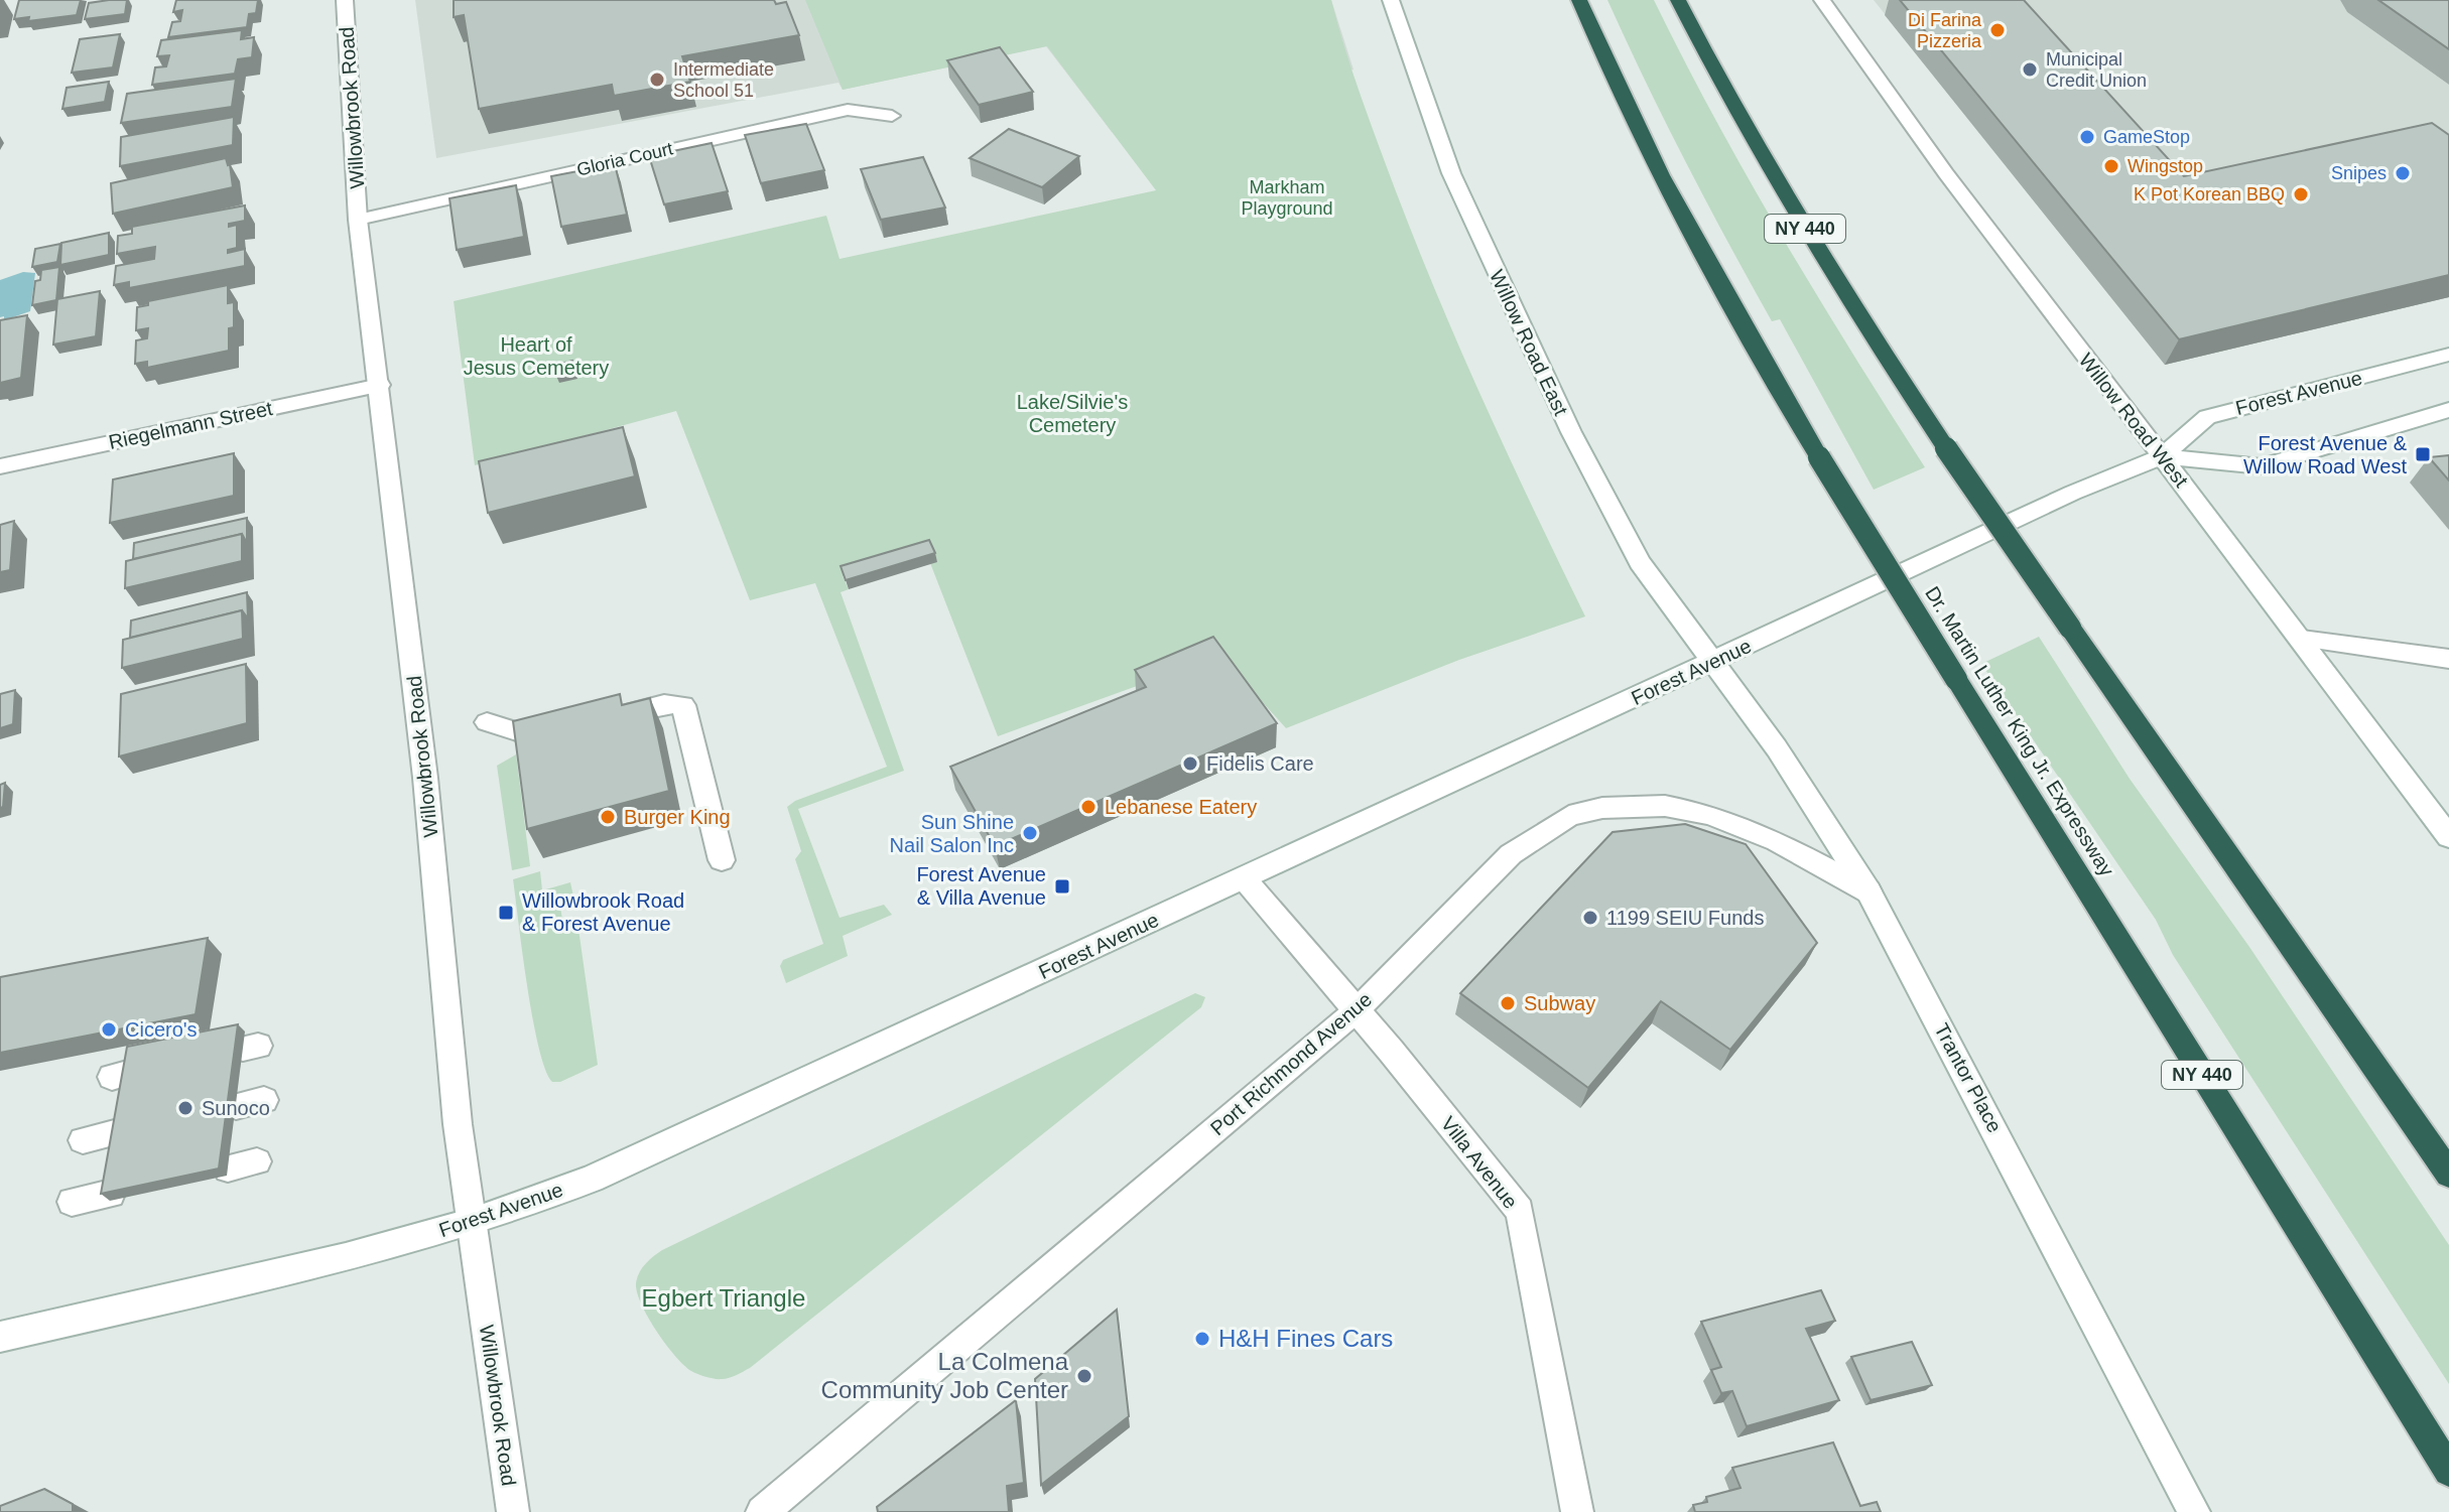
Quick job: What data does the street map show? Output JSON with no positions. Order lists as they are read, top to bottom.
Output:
{
  "streets": {
    "highway": ["NY 440", "Dr. Martin Luther King Jr. Expressway"],
    "street": [
      "Willowbrook Road",
      "Gloria Court",
      "Willow Road East",
      "Forest Avenue",
      "Willow Road West",
      "Riegelmann Street",
      "Port Richmond Avenue",
      "Trantor Place",
      "Villa Avenue"
    ]
  },
  "crossings": [
    ["Willowbrook Road", "Gloria Court"],
    ["Willowbrook Road", "Forest Avenue"],
    ["Willowbrook Road", "Riegelmann Street"],
    ["Willow Road East", "Forest Avenue"],
    ["Willow Road East", "Trantor Place"],
    ["Forest Avenue", "Willow Road West"],
    ["Forest Avenue", "Trantor Place"],
    ["Forest Avenue", "Villa Avenue"],
    ["Port Richmond Avenue", "Trantor Place"],
    ["Port Richmond Avenue", "Villa Avenue"]
  ],
  "parks": [
    "Markham Playground",
    "Heart of Jesus Cemetery",
    "Lake/Silvie's Cemetery",
    "Egbert Triangle"
  ],
  "places": {
    "other": [
      "Di Farina Pizzeria",
      "Municipal Credit Union",
      "Intermediate School 51",
      "GameStop",
      "Wingstop",
      "Snipes",
      "K Pot Korean BBQ",
      "Fidelis Care",
      "Lebanese Eatery",
      "Burger King",
      "Sun Shine Nail Salon Inc",
      "1199 SEIU Funds",
      "Subway",
      "Cicero's",
      "Sunoco",
      "H&H Fines Cars",
      "La Colmena Community Job Center"
    ],
    "transit": ["Forest Avenue & Willow Road West", "Forest Avenue & Villa Avenue", "Willowbrook Road & Forest Avenue"]
  }
}
